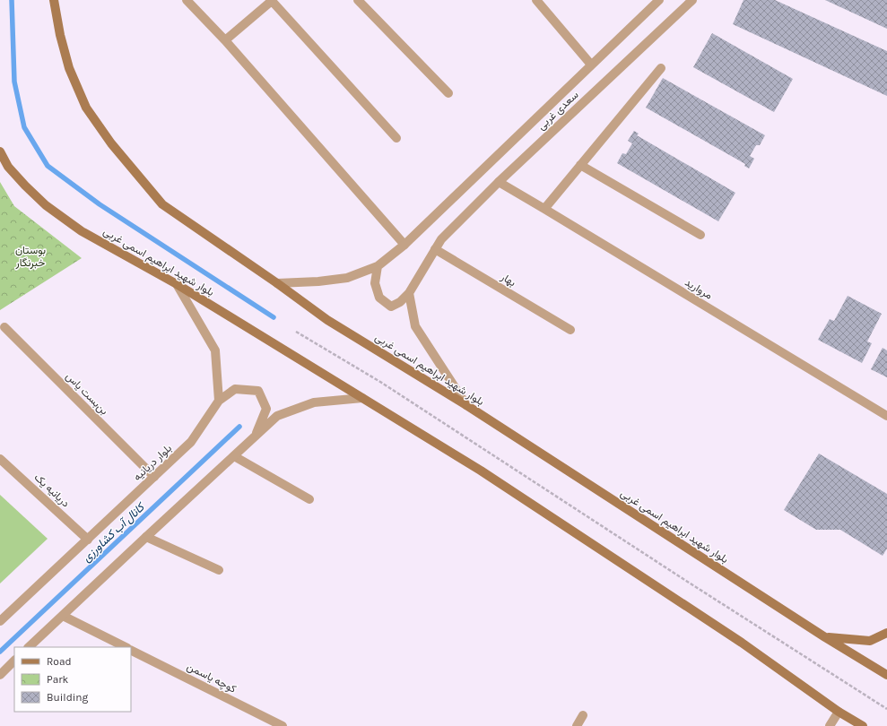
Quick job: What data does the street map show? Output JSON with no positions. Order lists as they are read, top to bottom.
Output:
{
  "streets": {
    "main road": ["بلوار شهید ابراهیم اسمی غربی"],
    "street": [
      "سعدی غربی",
      "بهار",
      "مروارید",
      "بن‌بست یاس",
      "بلوار دریانیه",
      "دریانیه یک",
      "کوچه یاسمن"
    ]
  },
  "crossings": [
    ["سعدی غربی", "بلوار شهید ابراهیم اسمی غربی"],
    ["سعدی غربی", "بهار"],
    ["سعدی غربی", "مروارید"],
    ["بن‌بست یاس", "بلوار دریانیه"],
    ["بلوار دریانیه", "دریانیه یک"]
  ],
  "water": ["کانال آب کشاورزی"],
  "parks": ["بوستان خبرنگار"],
  "legend": ["Road", "Park", "Building"]
}
